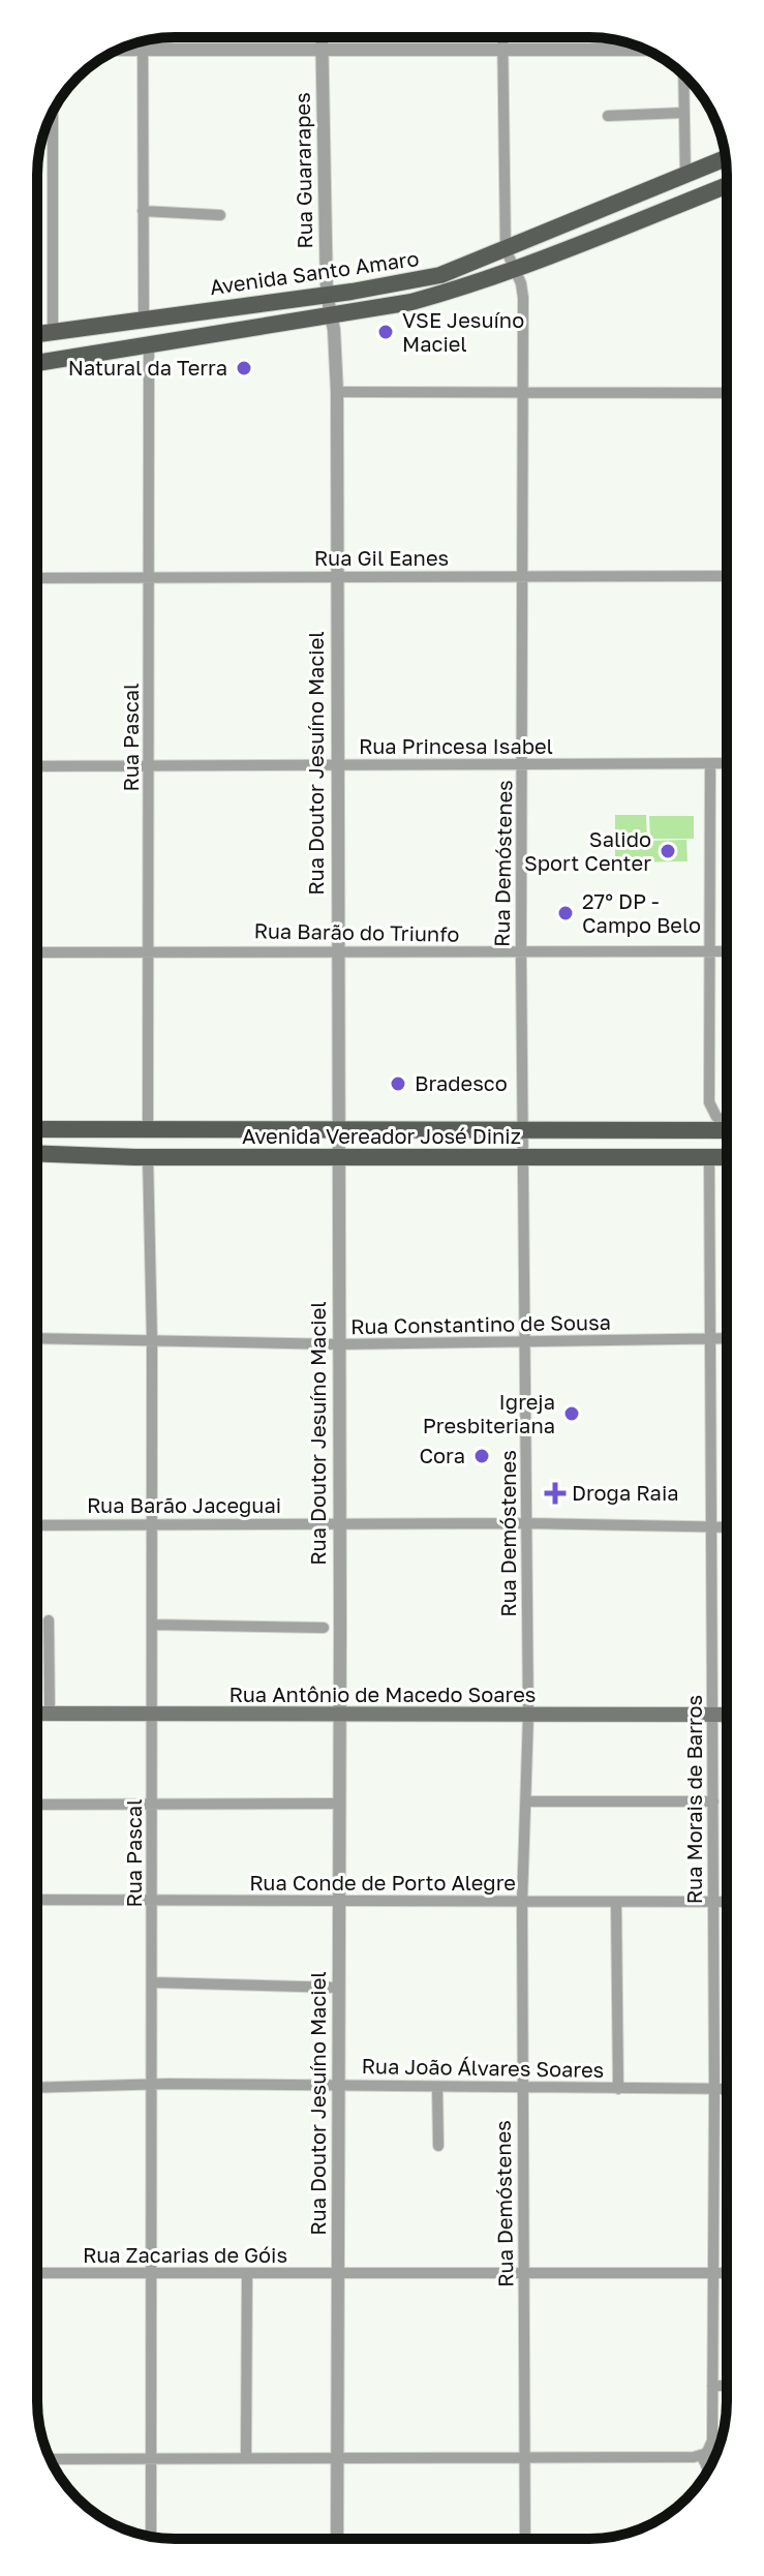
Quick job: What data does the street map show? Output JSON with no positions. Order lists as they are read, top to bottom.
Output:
{
  "streets": {
    "main road": ["Avenida Santo Amaro", "Avenida Vereador José Diniz", "Rua Antônio de Macedo Soares"],
    "street": [
      "Rua Guararapes",
      "Rua Gil Eanes",
      "Rua Pascal",
      "Rua Princesa Isabel",
      "Rua Doutor Jesuíno Maciel",
      "Rua Demóstenes",
      "Rua Barão do Triunfo",
      "Rua Constantino de Sousa",
      "Rua Barão Jaceguai",
      "Rua Morais de Barros",
      "Rua Conde de Porto Alegre",
      "Rua João Álvares Soares",
      "Rua Zacarias de Góis"
    ]
  },
  "crossings": [
    ["Rua Guararapes", "Avenida Santo Amaro"],
    ["Rua Guararapes", "Rua Doutor Jesuíno Maciel"],
    ["Avenida Santo Amaro", "Rua Pascal"],
    ["Avenida Santo Amaro", "Rua Doutor Jesuíno Maciel"],
    ["Avenida Santo Amaro", "Rua Demóstenes"],
    ["Rua Gil Eanes", "Rua Pascal"],
    ["Rua Gil Eanes", "Rua Doutor Jesuíno Maciel"],
    ["Rua Gil Eanes", "Rua Demóstenes"],
    ["Rua Pascal", "Rua Princesa Isabel"],
    ["Rua Pascal", "Rua Barão do Triunfo"],
    ["Rua Pascal", "Avenida Vereador José Diniz"],
    ["Rua Pascal", "Rua Constantino de Sousa"],
    ["Rua Pascal", "Rua Barão Jaceguai"],
    ["Rua Pascal", "Rua Antônio de Macedo Soares"],
    ["Rua Pascal", "Rua Conde de Porto Alegre"],
    ["Rua Pascal", "Rua João Álvares Soares"],
    ["Rua Pascal", "Rua Zacarias de Góis"],
    ["Rua Princesa Isabel", "Rua Doutor Jesuíno Maciel"],
    ["Rua Princesa Isabel", "Rua Demóstenes"],
    ["Rua Doutor Jesuíno Maciel", "Rua Barão do Triunfo"],
    ["Rua Doutor Jesuíno Maciel", "Avenida Vereador José Diniz"],
    ["Rua Doutor Jesuíno Maciel", "Rua Constantino de Sousa"],
    ["Rua Doutor Jesuíno Maciel", "Rua Barão Jaceguai"],
    ["Rua Doutor Jesuíno Maciel", "Rua Antônio de Macedo Soares"],
    ["Rua Doutor Jesuíno Maciel", "Rua Conde de Porto Alegre"],
    ["Rua Doutor Jesuíno Maciel", "Rua João Álvares Soares"],
    ["Rua Doutor Jesuíno Maciel", "Rua Zacarias de Góis"],
    ["Rua Demóstenes", "Rua Barão do Triunfo"],
    ["Rua Demóstenes", "Avenida Vereador José Diniz"],
    ["Rua Demóstenes", "Rua Constantino de Sousa"],
    ["Rua Demóstenes", "Rua Barão Jaceguai"],
    ["Rua Demóstenes", "Rua Antônio de Macedo Soares"],
    ["Rua Demóstenes", "Rua Conde de Porto Alegre"],
    ["Rua Demóstenes", "Rua João Álvares Soares"],
    ["Rua Demóstenes", "Rua Zacarias de Góis"],
    ["Avenida Vereador José Diniz", "Rua Morais de Barros"],
    ["Rua Constantino de Sousa", "Rua Morais de Barros"],
    ["Rua Barão Jaceguai", "Rua Morais de Barros"],
    ["Rua Antônio de Macedo Soares", "Rua Morais de Barros"],
    ["Rua Morais de Barros", "Rua Conde de Porto Alegre"],
    ["Rua Morais de Barros", "Rua João Álvares Soares"],
    ["Rua Morais de Barros", "Rua Zacarias de Góis"]
  ],
  "places": {
    "other": [
      "VSE Jesuíno Maciel",
      "Natural da Terra",
      "Salido Sport Center",
      "27° DP - Campo Belo",
      "Bradesco",
      "Igreja Presbiteriana",
      "Cora"
    ],
    "health": ["Droga Raia"]
  }
}
